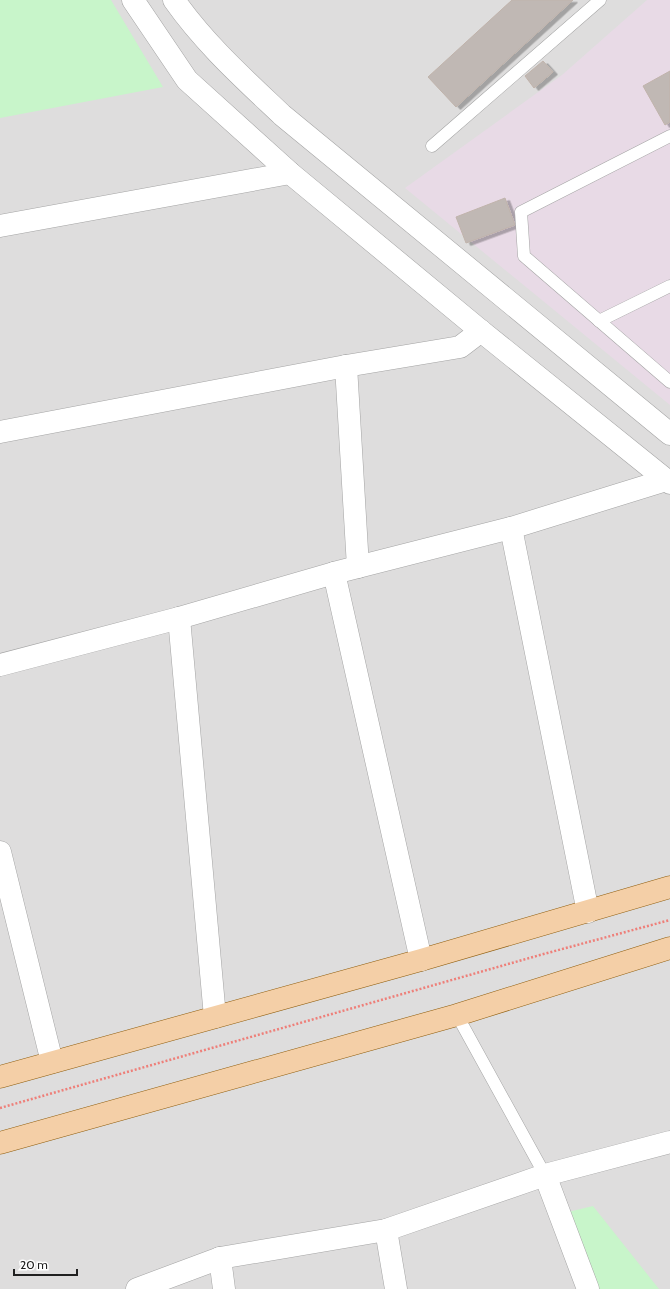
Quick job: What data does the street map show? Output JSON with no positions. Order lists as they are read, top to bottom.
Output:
{
  "scale_bar": "20 m"
}
